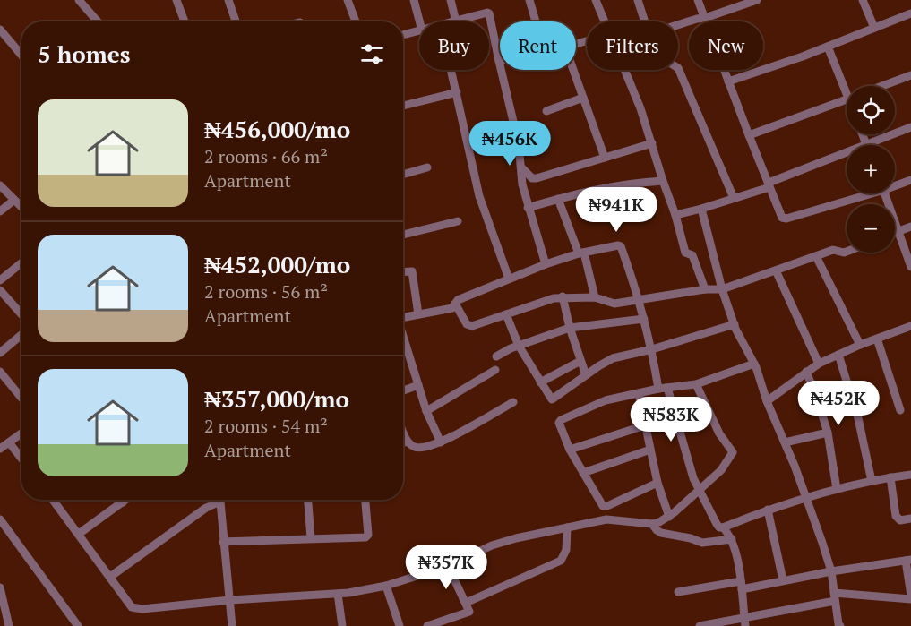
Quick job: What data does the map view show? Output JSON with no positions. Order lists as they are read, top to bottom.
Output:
{
  "page": {
    "chip": [
      "Buy",
      "Rent",
      "Filters",
      "New"
    ],
    "heading": "5 homes",
    "map_buttons": ["+", "−"],
    "list": [
      {
        "name": "₦456,000/mo",
        "note": "2 rooms · 66 m² · Apartment"
      },
      {
        "name": "₦452,000/mo",
        "note": "2 rooms · 56 m² · Apartment"
      },
      {
        "name": "₦357,000/mo",
        "note": "2 rooms · 54 m² · Apartment"
      }
    ],
    "price": [
      "₦456K",
      "₦941K",
      "₦452K",
      "₦583K",
      "₦357K"
    ]
  }
}
